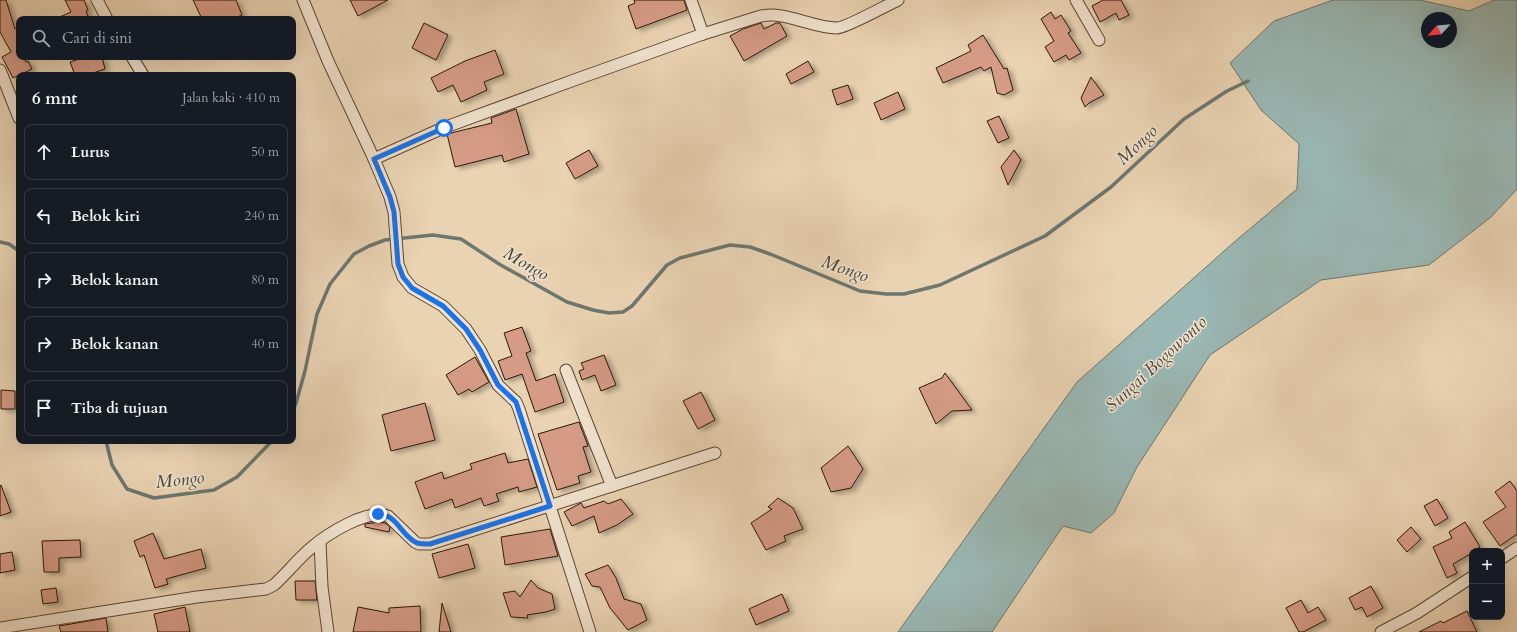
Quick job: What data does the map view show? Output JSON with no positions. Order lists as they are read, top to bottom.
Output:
{
  "water": ["Mongo", "Sungai Bogowonto"],
  "north": "bottom left",
  "page": {
    "search": "Cari di sini",
    "heading": ["6 mnt", "Jalan kaki · 410 m"],
    "list": [
      ["Lurus", "50 m"],
      ["Belok kiri", "240 m"],
      ["Belok kanan", "80 m"],
      ["Belok kanan", "40 m"],
      "Tiba di tujuan"
    ],
    "map_buttons": ["+", "−"]
  }
}
